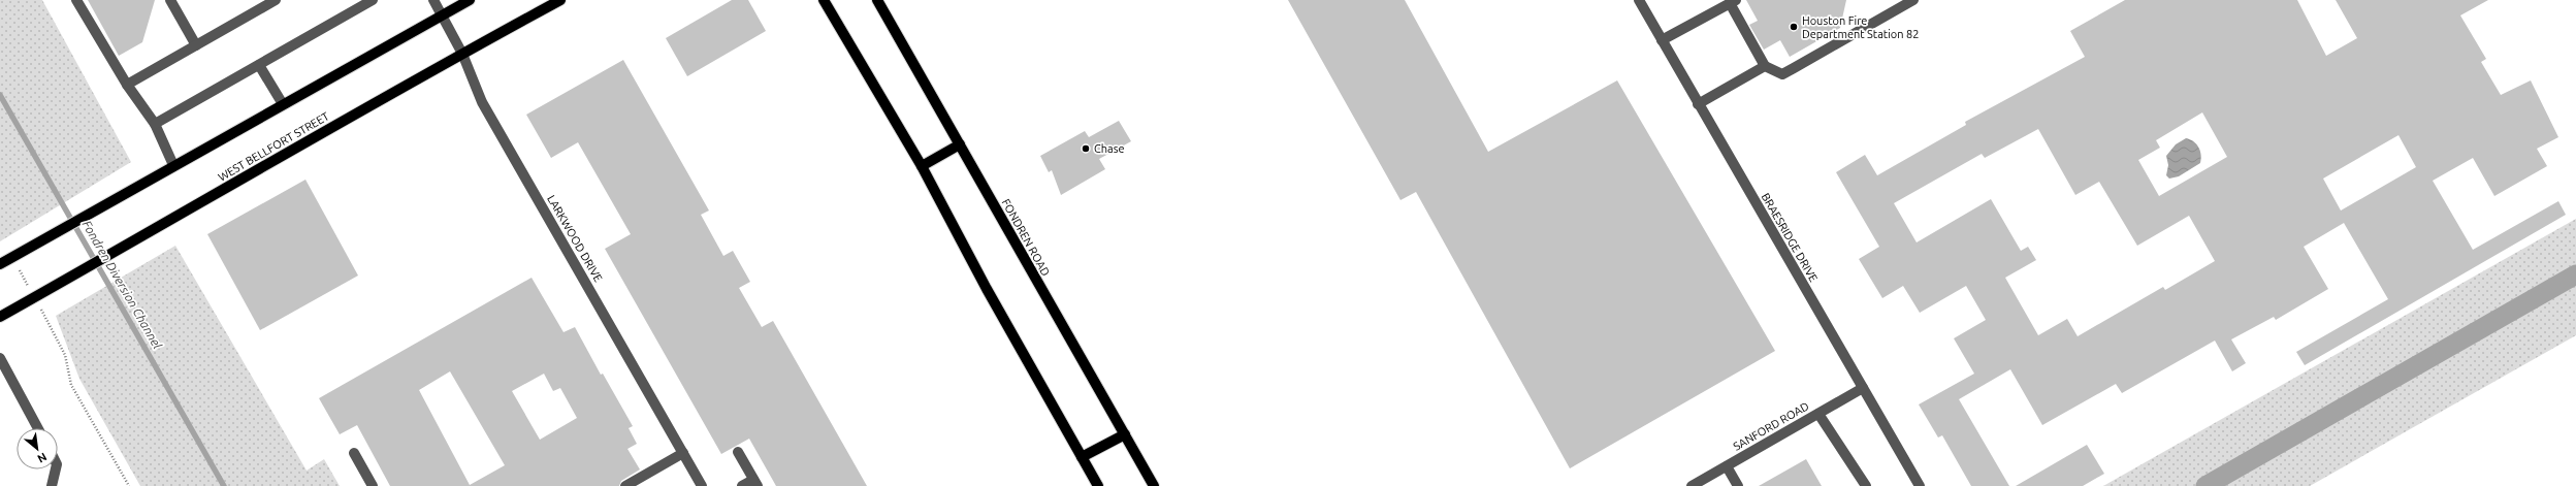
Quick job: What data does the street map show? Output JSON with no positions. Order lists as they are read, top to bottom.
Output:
{
  "streets": {
    "main road": ["WEST BELLFORT STREET", "FONDREN ROAD"],
    "street": ["BRAESRIDGE DRIVE", "LARKWOOD DRIVE", "SANFORD ROAD"]
  },
  "crossings": [
    ["WEST BELLFORT STREET", "LARKWOOD DRIVE"],
    ["BRAESRIDGE DRIVE", "SANFORD ROAD"]
  ],
  "water": ["Fondren Diversion Channel"],
  "places": ["Houston Fire Department Station 82", "Chase"],
  "north": "bottom right"
}
